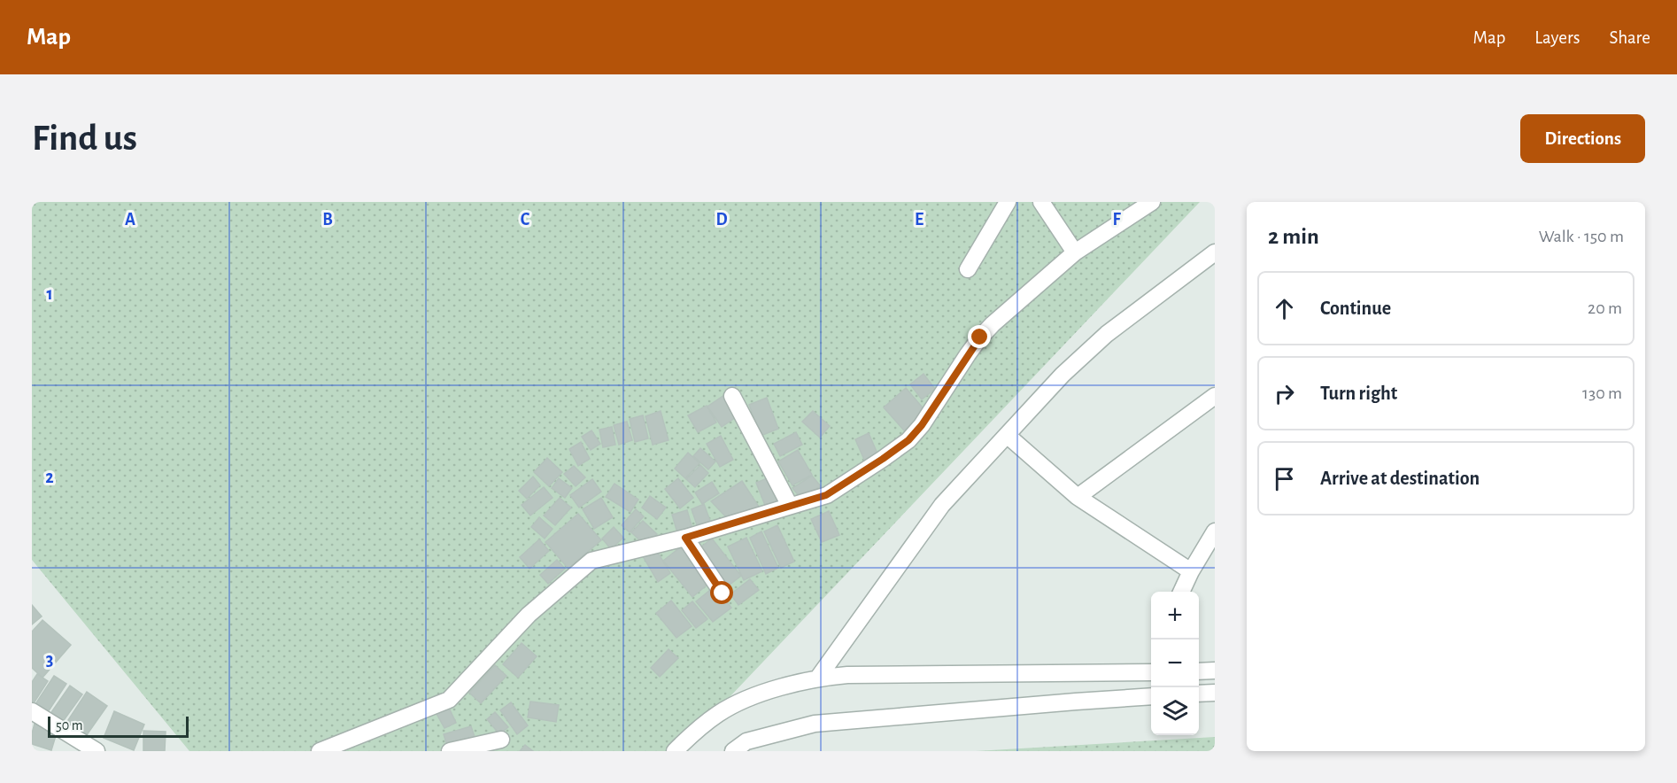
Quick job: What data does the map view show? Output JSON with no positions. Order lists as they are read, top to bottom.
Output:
{
  "scale_bar": "50 m",
  "page": {
    "header": "Map",
    "nav": ["Map", "Layers", "Share"],
    "buttons": "Directions",
    "title": "Find us",
    "heading": ["2 min", "Walk · 150 m"],
    "list": [
      ["Continue", "20 m"],
      ["Turn right", "130 m"],
      "Arrive at destination"
    ],
    "map_buttons": ["+", "−"],
    "scale": "50 m"
  },
  "grid": {
    "columns": [
      "A",
      "B",
      "C",
      "D",
      "E",
      "F"
    ],
    "rows": ["1", "2", "3"]
  }
}
